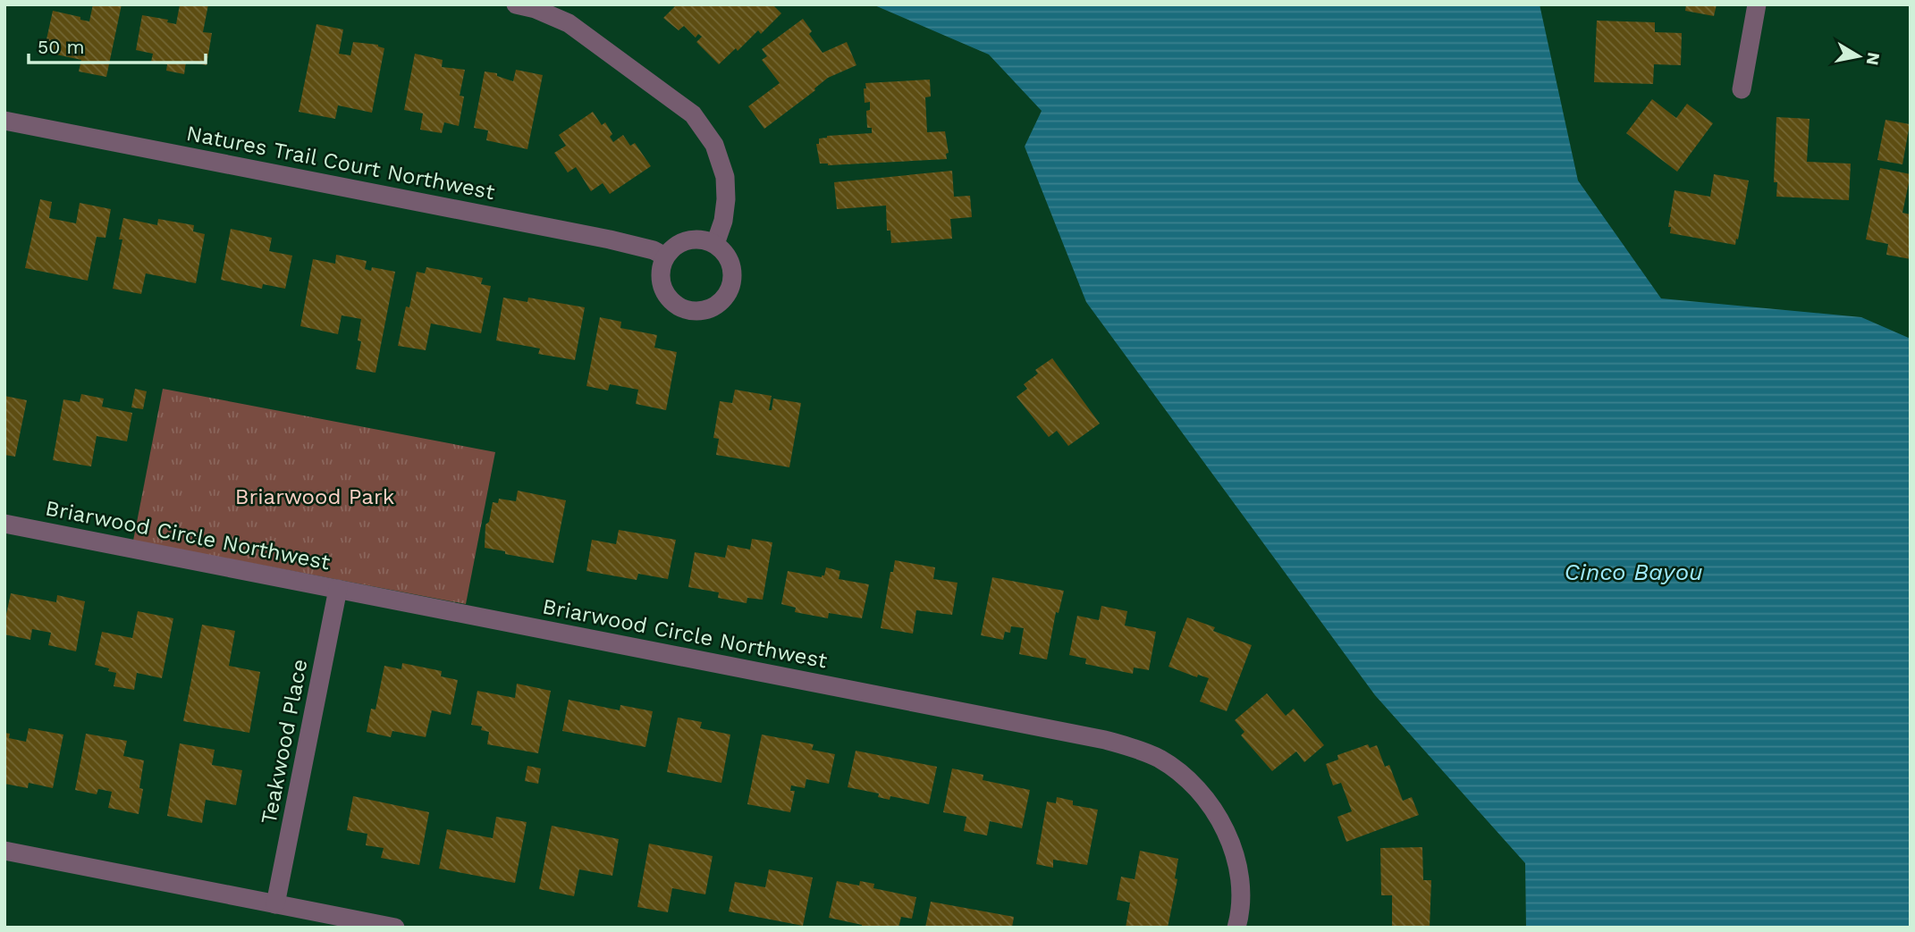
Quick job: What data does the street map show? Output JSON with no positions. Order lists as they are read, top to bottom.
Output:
{
  "streets": {
    "street": ["Natures Trail Court Northwest", "Briarwood Circle Northwest", "Teakwood Place"]
  },
  "crossings": [
    ["Briarwood Circle Northwest", "Teakwood Place"]
  ],
  "water": ["Cinco Bayou"],
  "parks": ["Briarwood Park"],
  "scale_bar": "50 m",
  "north": "right"
}
